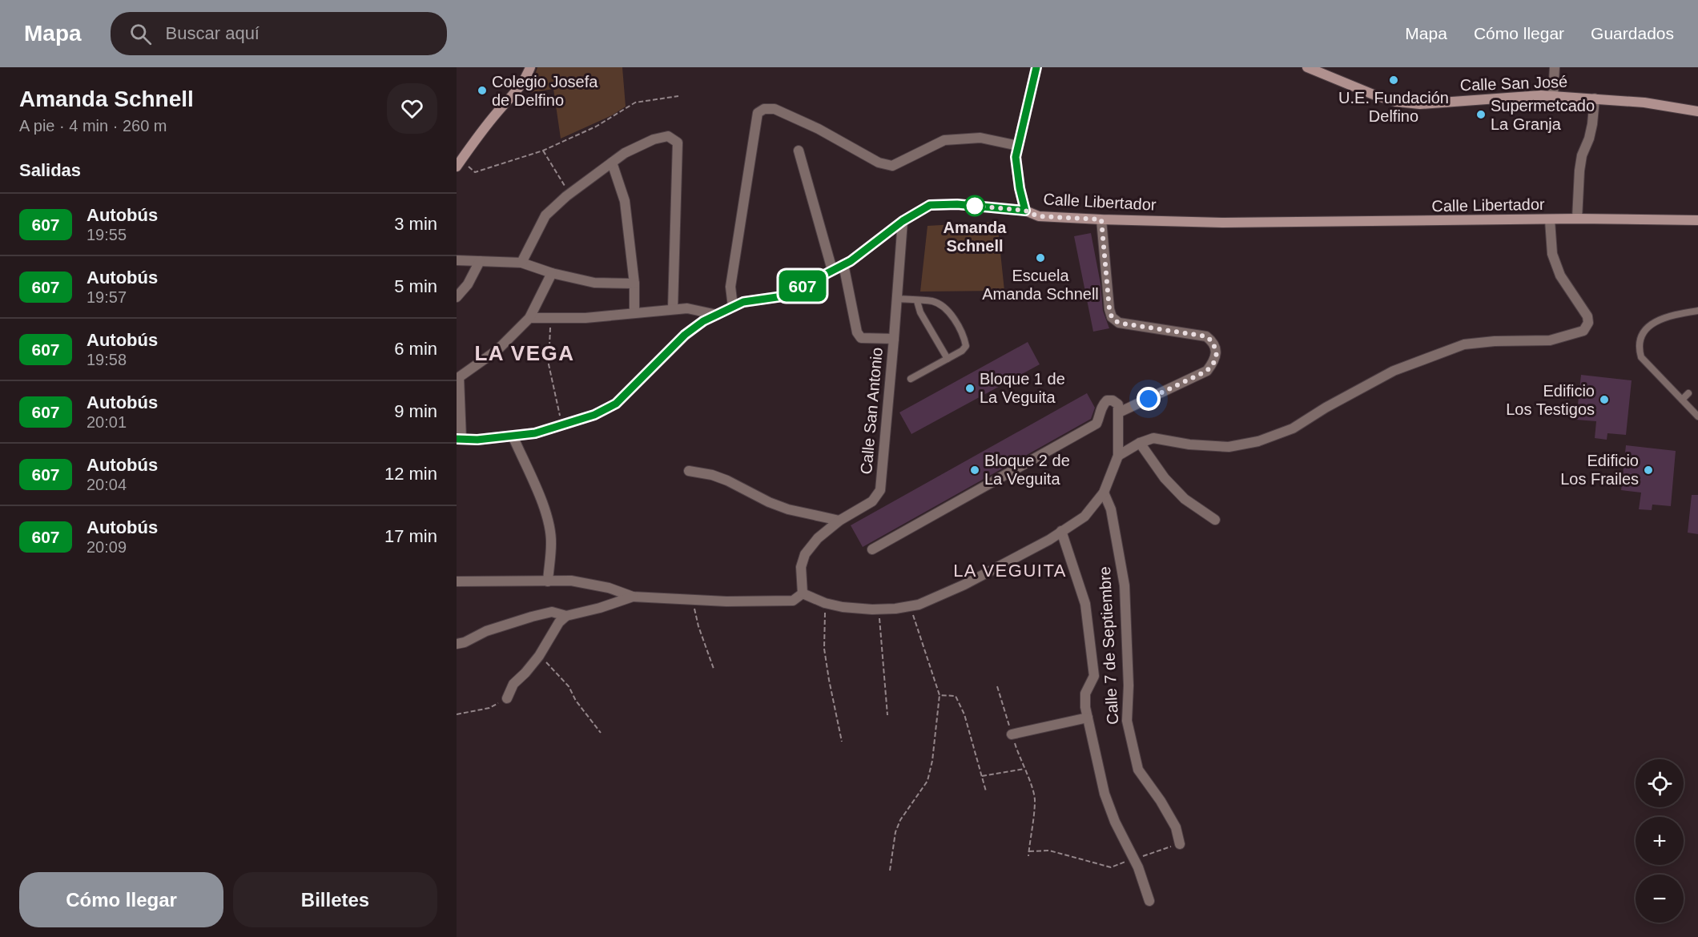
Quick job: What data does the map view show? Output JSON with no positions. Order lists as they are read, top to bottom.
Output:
{
  "streets": {
    "street": [
      "Calle San José",
      "Calle Libertador",
      "Calle San Antonio",
      "Calle 7 de Septiembre"
    ]
  },
  "crossings": [
    ["Calle Libertador", "Calle San Antonio"]
  ],
  "districts": ["LA VEGA", "LA VEGUITA"],
  "places": [
    "U.E. Fundación Delfino",
    "Colegio Josefa de Delfino",
    "Supermetcado La Granja",
    "Amanda Schnell",
    "Escuela Amanda Schnell",
    "Bloque 1 de La Veguita",
    "Edificio Los Testigos",
    "Bloque 2 de La Veguita",
    "Edificio Los Frailes"
  ],
  "lines": ["bus line 607"],
  "page": {
    "header": "Mapa",
    "search": "Buscar aquí",
    "nav": ["Mapa", "Cómo llegar", "Guardados"],
    "heading": [
      ["Amanda Schnell", "A pie · 4 min · 260 m"],
      "Salidas"
    ],
    "on_map": "607",
    "list": [
      {
        "mark": "607",
        "name": "Autobús",
        "note": "19:55",
        "value": "3 min"
      },
      {
        "mark": "607",
        "name": "Autobús",
        "note": "19:57",
        "value": "5 min"
      },
      {
        "mark": "607",
        "name": "Autobús",
        "note": "19:58",
        "value": "6 min"
      },
      {
        "mark": "607",
        "name": "Autobús",
        "note": "20:01",
        "value": "9 min"
      },
      {
        "mark": "607",
        "name": "Autobús",
        "note": "20:04",
        "value": "12 min"
      },
      {
        "mark": "607",
        "name": "Autobús",
        "note": "20:09",
        "value": "17 min"
      }
    ],
    "map_buttons": ["+", "−"],
    "buttons": ["Cómo llegar", "Billetes"]
  }
}
